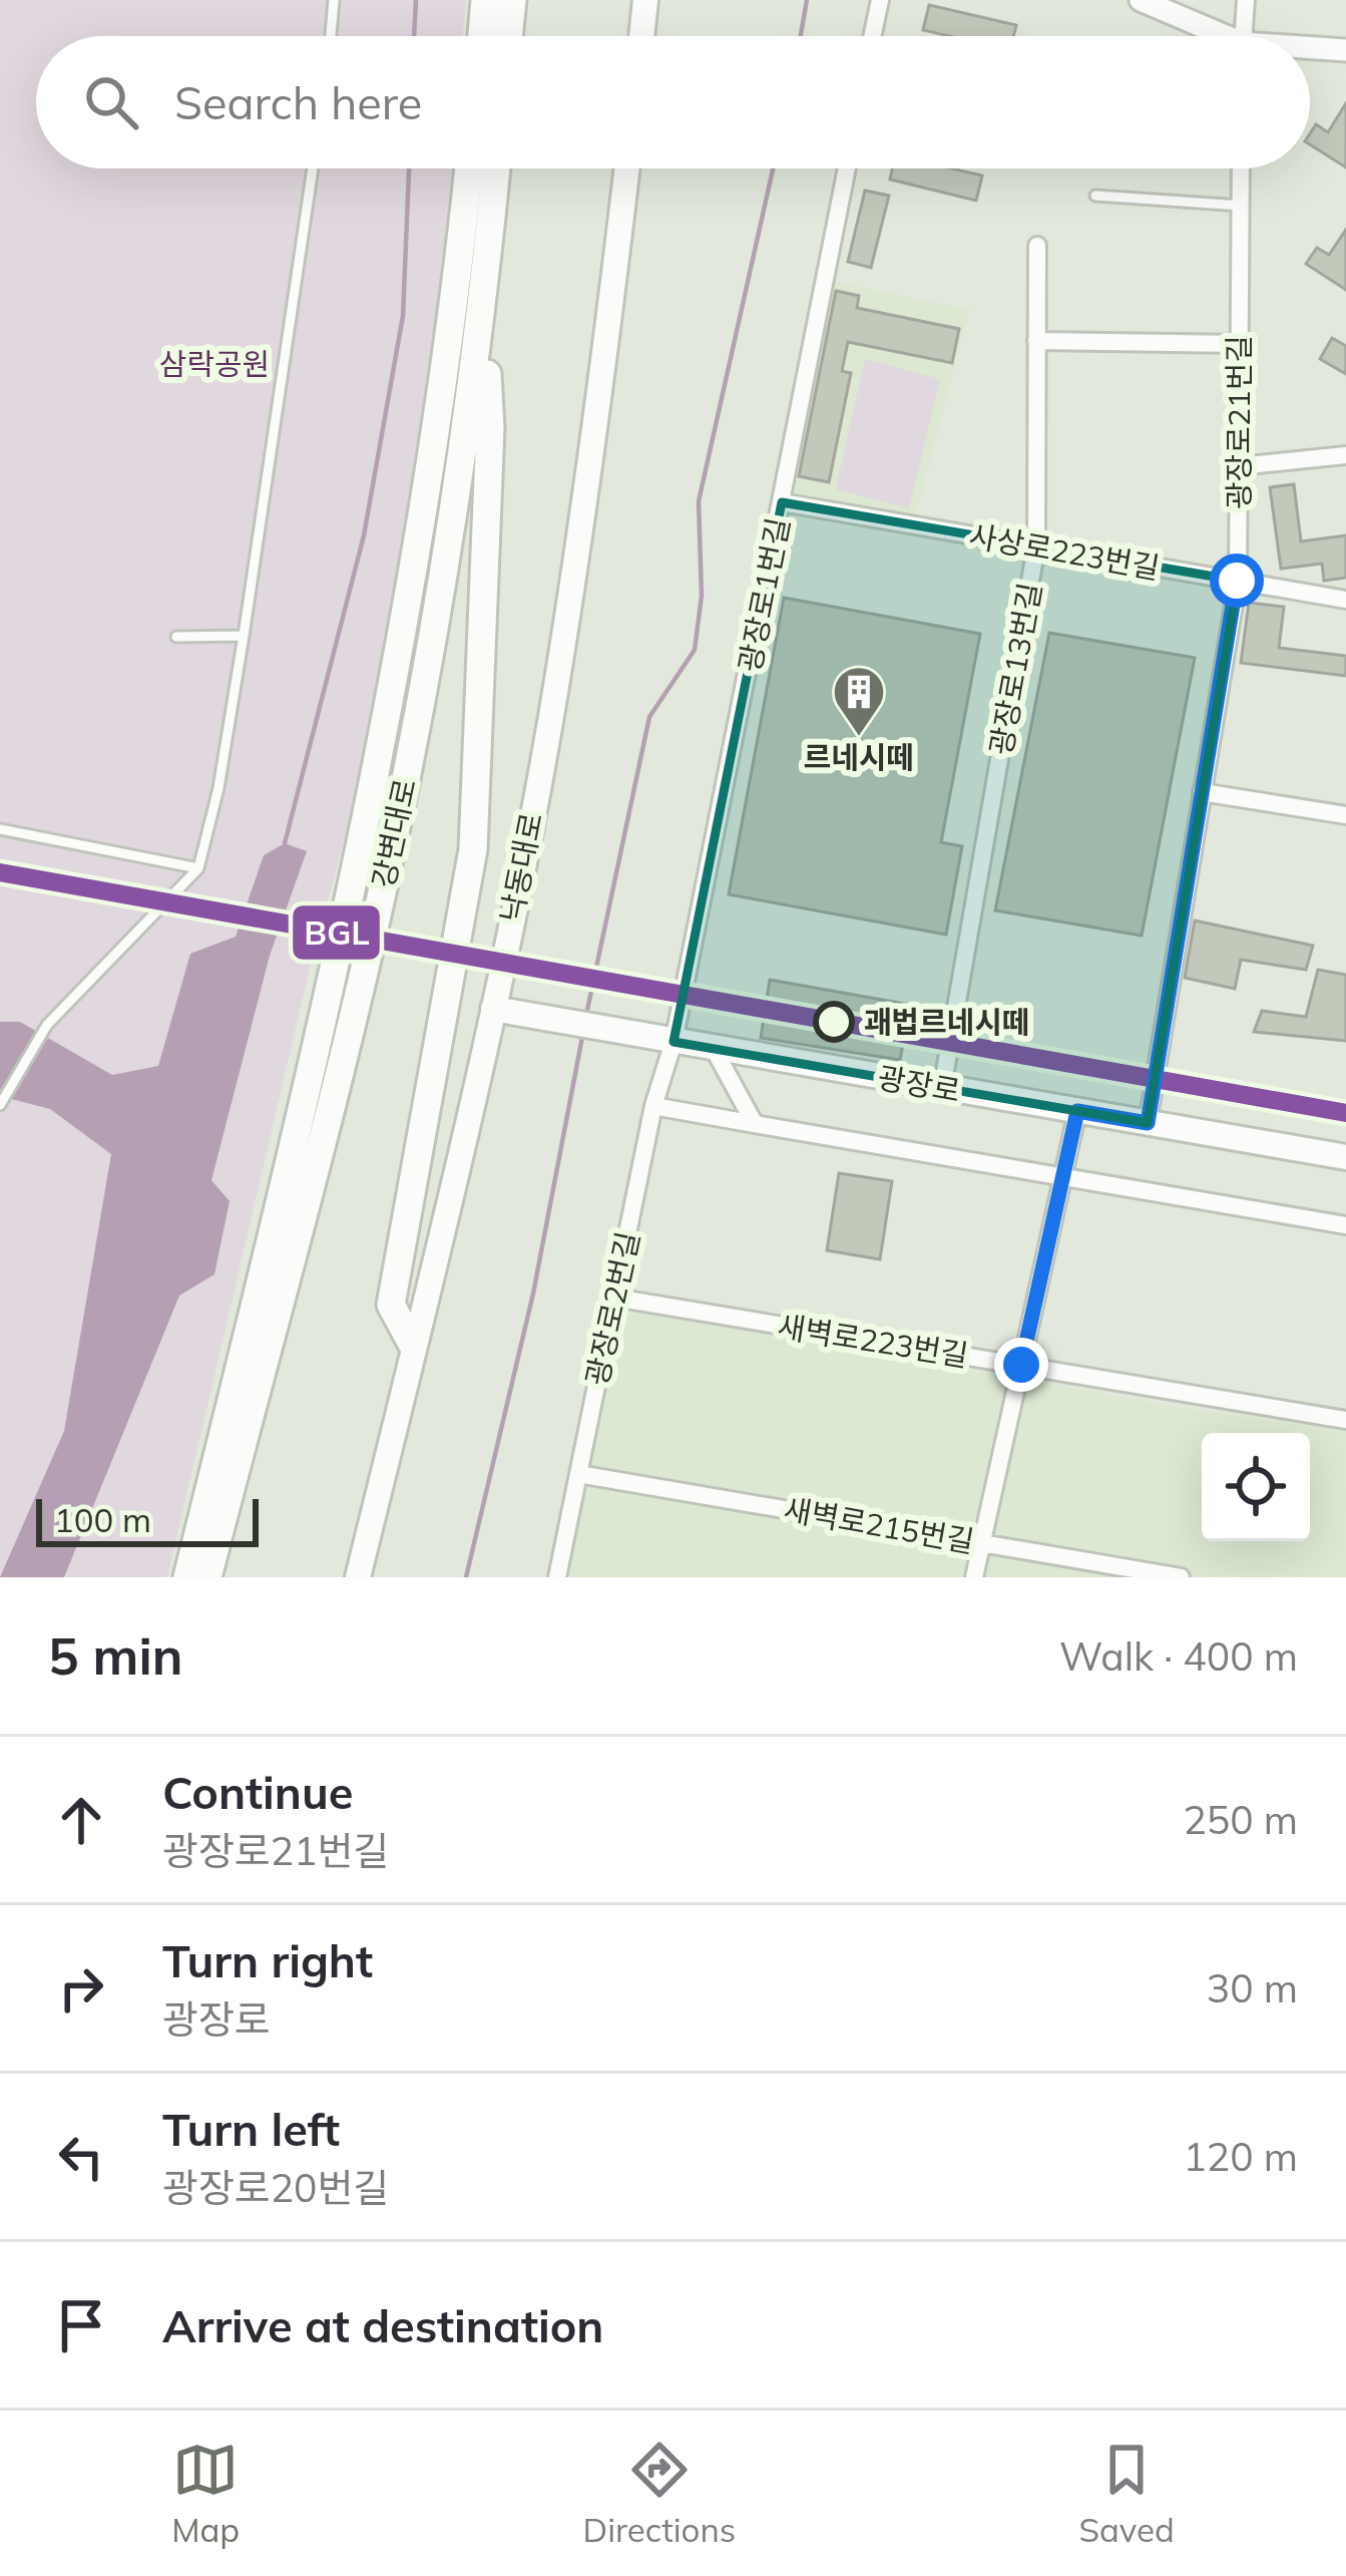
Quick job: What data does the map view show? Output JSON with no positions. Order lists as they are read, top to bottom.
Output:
{
  "streets": {
    "highway": ["강변대로"],
    "main road": ["낙동대로", "광장로"],
    "street": [
      "광장로21번길",
      "사상로223번길",
      "광장로1번길",
      "광장로13번길",
      "광장로2번길",
      "새벽로223번길",
      "새벽로215번길"
    ]
  },
  "crossings": [
    ["광장로21번길", "사상로223번길"],
    ["광장로21번길", "광장로"],
    ["사상로223번길", "광장로1번길"],
    ["사상로223번길", "광장로13번길"],
    ["광장로1번길", "광장로"],
    ["광장로1번길", "광장로2번길"],
    ["광장로13번길", "광장로"],
    ["낙동대로", "광장로"],
    ["광장로", "광장로2번길"],
    ["광장로2번길", "새벽로223번길"],
    ["광장로2번길", "새벽로215번길"]
  ],
  "parks": ["삼락공원"],
  "places": {
    "building": ["르네시떼"],
    "other": ["괘법르네시떼"]
  },
  "lines": ["transit line BGL"],
  "scale_bar": "100 m",
  "page": {
    "search": "Search here",
    "scale": "100 m",
    "heading": ["5 min", "Walk · 400 m"],
    "list": [
      ["Continue", "광장로21번길", "250 m"],
      ["Turn right", "광장로", "30 m"],
      ["Turn left", "광장로20번길", "120 m"],
      "Arrive at destination"
    ],
    "nav": ["Map", "Directions", "Saved"]
  }
}
